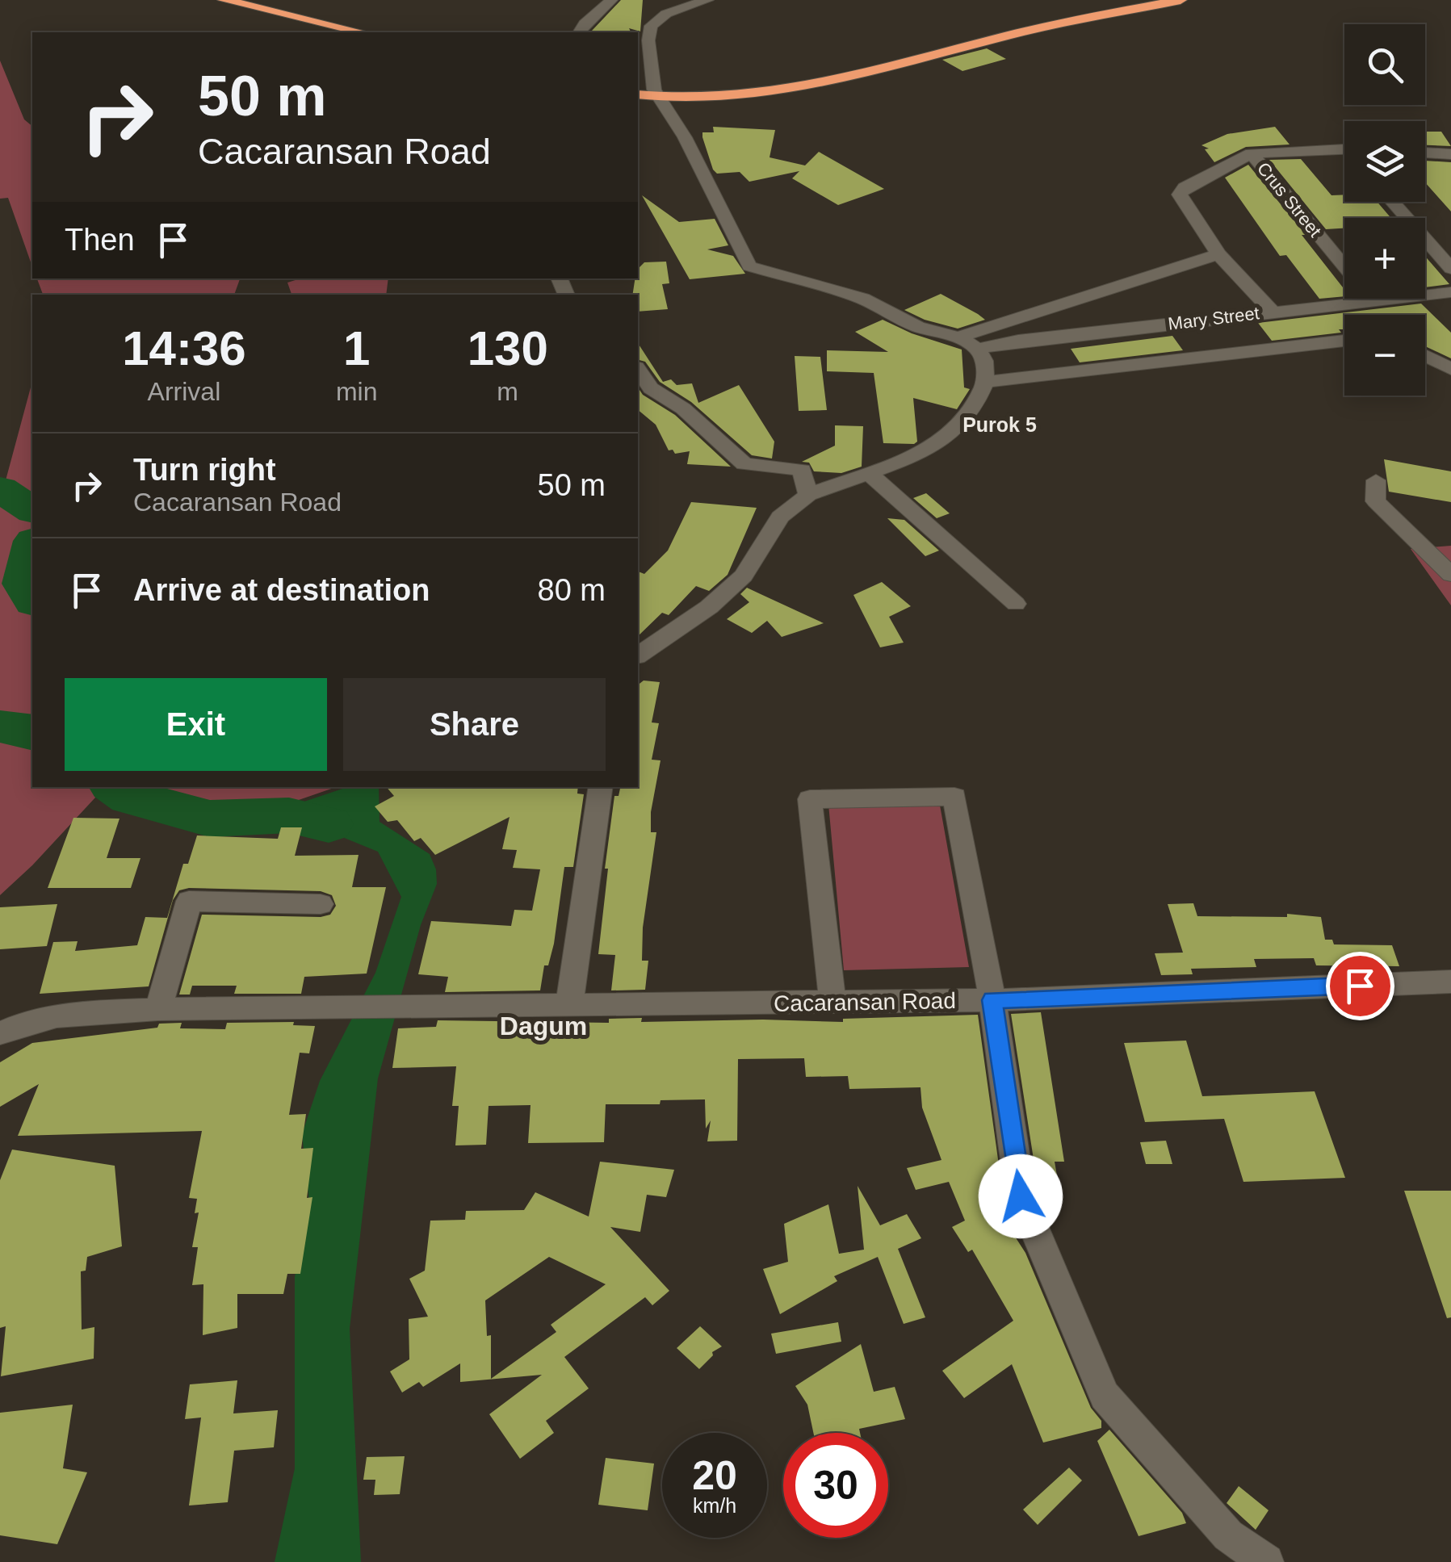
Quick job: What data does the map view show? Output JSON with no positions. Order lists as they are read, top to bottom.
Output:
{
  "streets": {
    "street": ["Crus Street", "Mary Street", "Cacaransan Road"]
  },
  "crossings": [
    ["Crus Street", "Mary Street"]
  ],
  "districts": ["Purok 5", "Dagum"],
  "page": {
    "map_buttons": ["+", "−"],
    "turn": ["50 m", "Cacaransan Road"],
    "then": "Then",
    "eta": [
      "14:36",
      "Arrival",
      "1",
      "min",
      "130",
      "m"
    ],
    "list": [
      {
        "name": "Turn right",
        "note": "Cacaransan Road",
        "value": "50 m"
      },
      {
        "name": "Arrive at destination",
        "value": "80 m"
      }
    ],
    "buttons": ["Exit", "Share"],
    "speed": "20 km/h",
    "limit": "30"
  }
}
